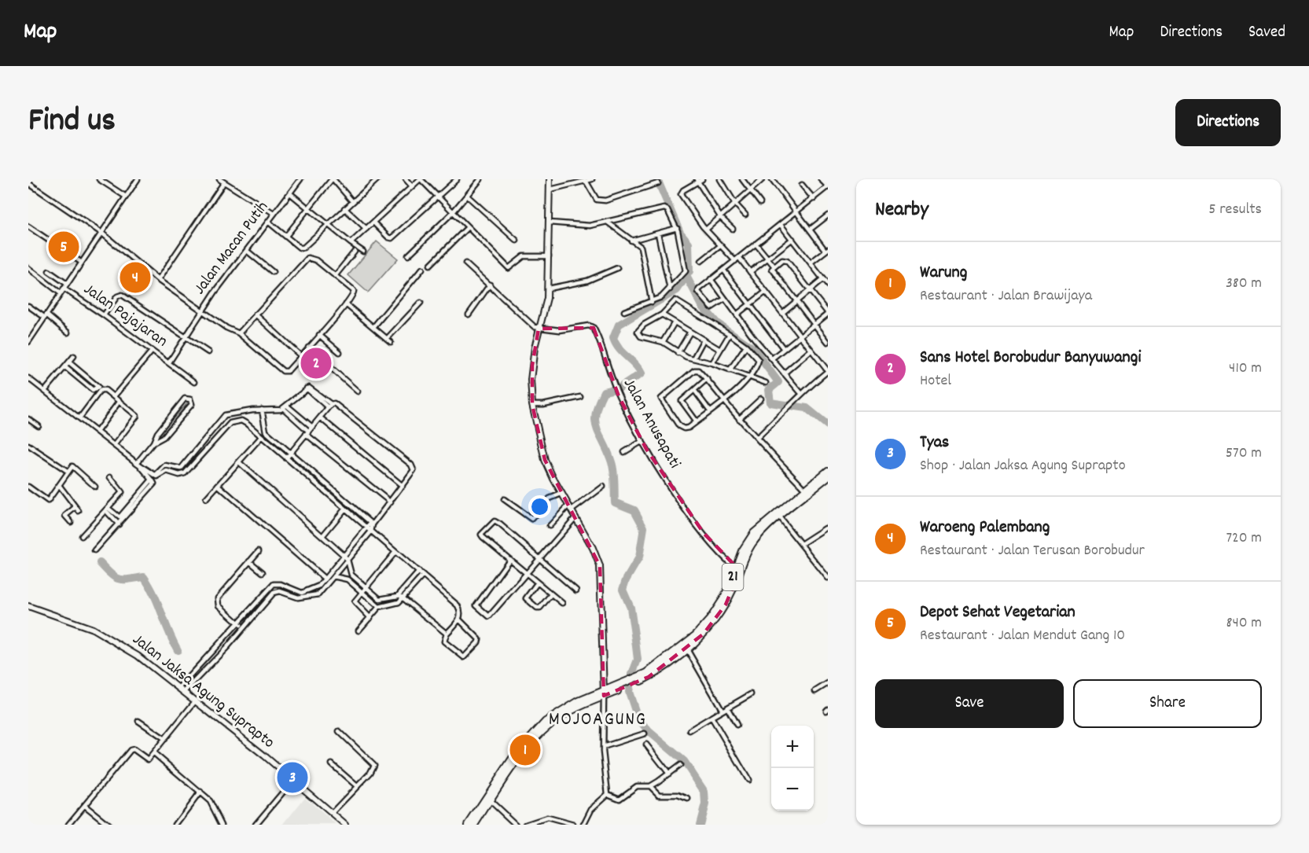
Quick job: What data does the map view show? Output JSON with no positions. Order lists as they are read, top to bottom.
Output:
{
  "streets": {
    "highway": ["21"],
    "street": [
      "Jalan Macan Putih",
      "Jalan Pajajaran",
      "Jalan Anusapati",
      "Jalan Jaksa Agung Suprapto"
    ]
  },
  "crossings": [
    ["Jalan Macan Putih", "Jalan Pajajaran"],
    ["Jalan Anusapati", "21"]
  ],
  "districts": ["MOJOAGUNG"],
  "page": {
    "header": "Map",
    "nav": ["Map", "Directions", "Saved"],
    "title": "Find us",
    "buttons": [
      "Directions",
      ["Save", "Share"]
    ],
    "heading": ["Nearby", "5 results"],
    "pins": [
      "5",
      "4",
      "2",
      "1",
      "3"
    ],
    "list": [
      {
        "mark": "1",
        "name": "Warung",
        "note": "Restaurant · Jalan Brawijaya",
        "value": "380 m"
      },
      {
        "mark": "2",
        "name": "Sans Hotel Borobudur Banyuwangi",
        "note": "Hotel",
        "value": "410 m"
      },
      {
        "mark": "3",
        "name": "Tyas",
        "note": "Shop · Jalan Jaksa Agung Suprapto",
        "value": "570 m"
      },
      {
        "mark": "4",
        "name": "Waroeng Palembang",
        "note": "Restaurant · Jalan Terusan Borobudur",
        "value": "720 m"
      },
      {
        "mark": "5",
        "name": "Depot Sehat Vegetarian",
        "note": "Restaurant · Jalan Mendut Gang 10",
        "value": "840 m"
      }
    ],
    "map_buttons": ["+", "−"]
  }
}
